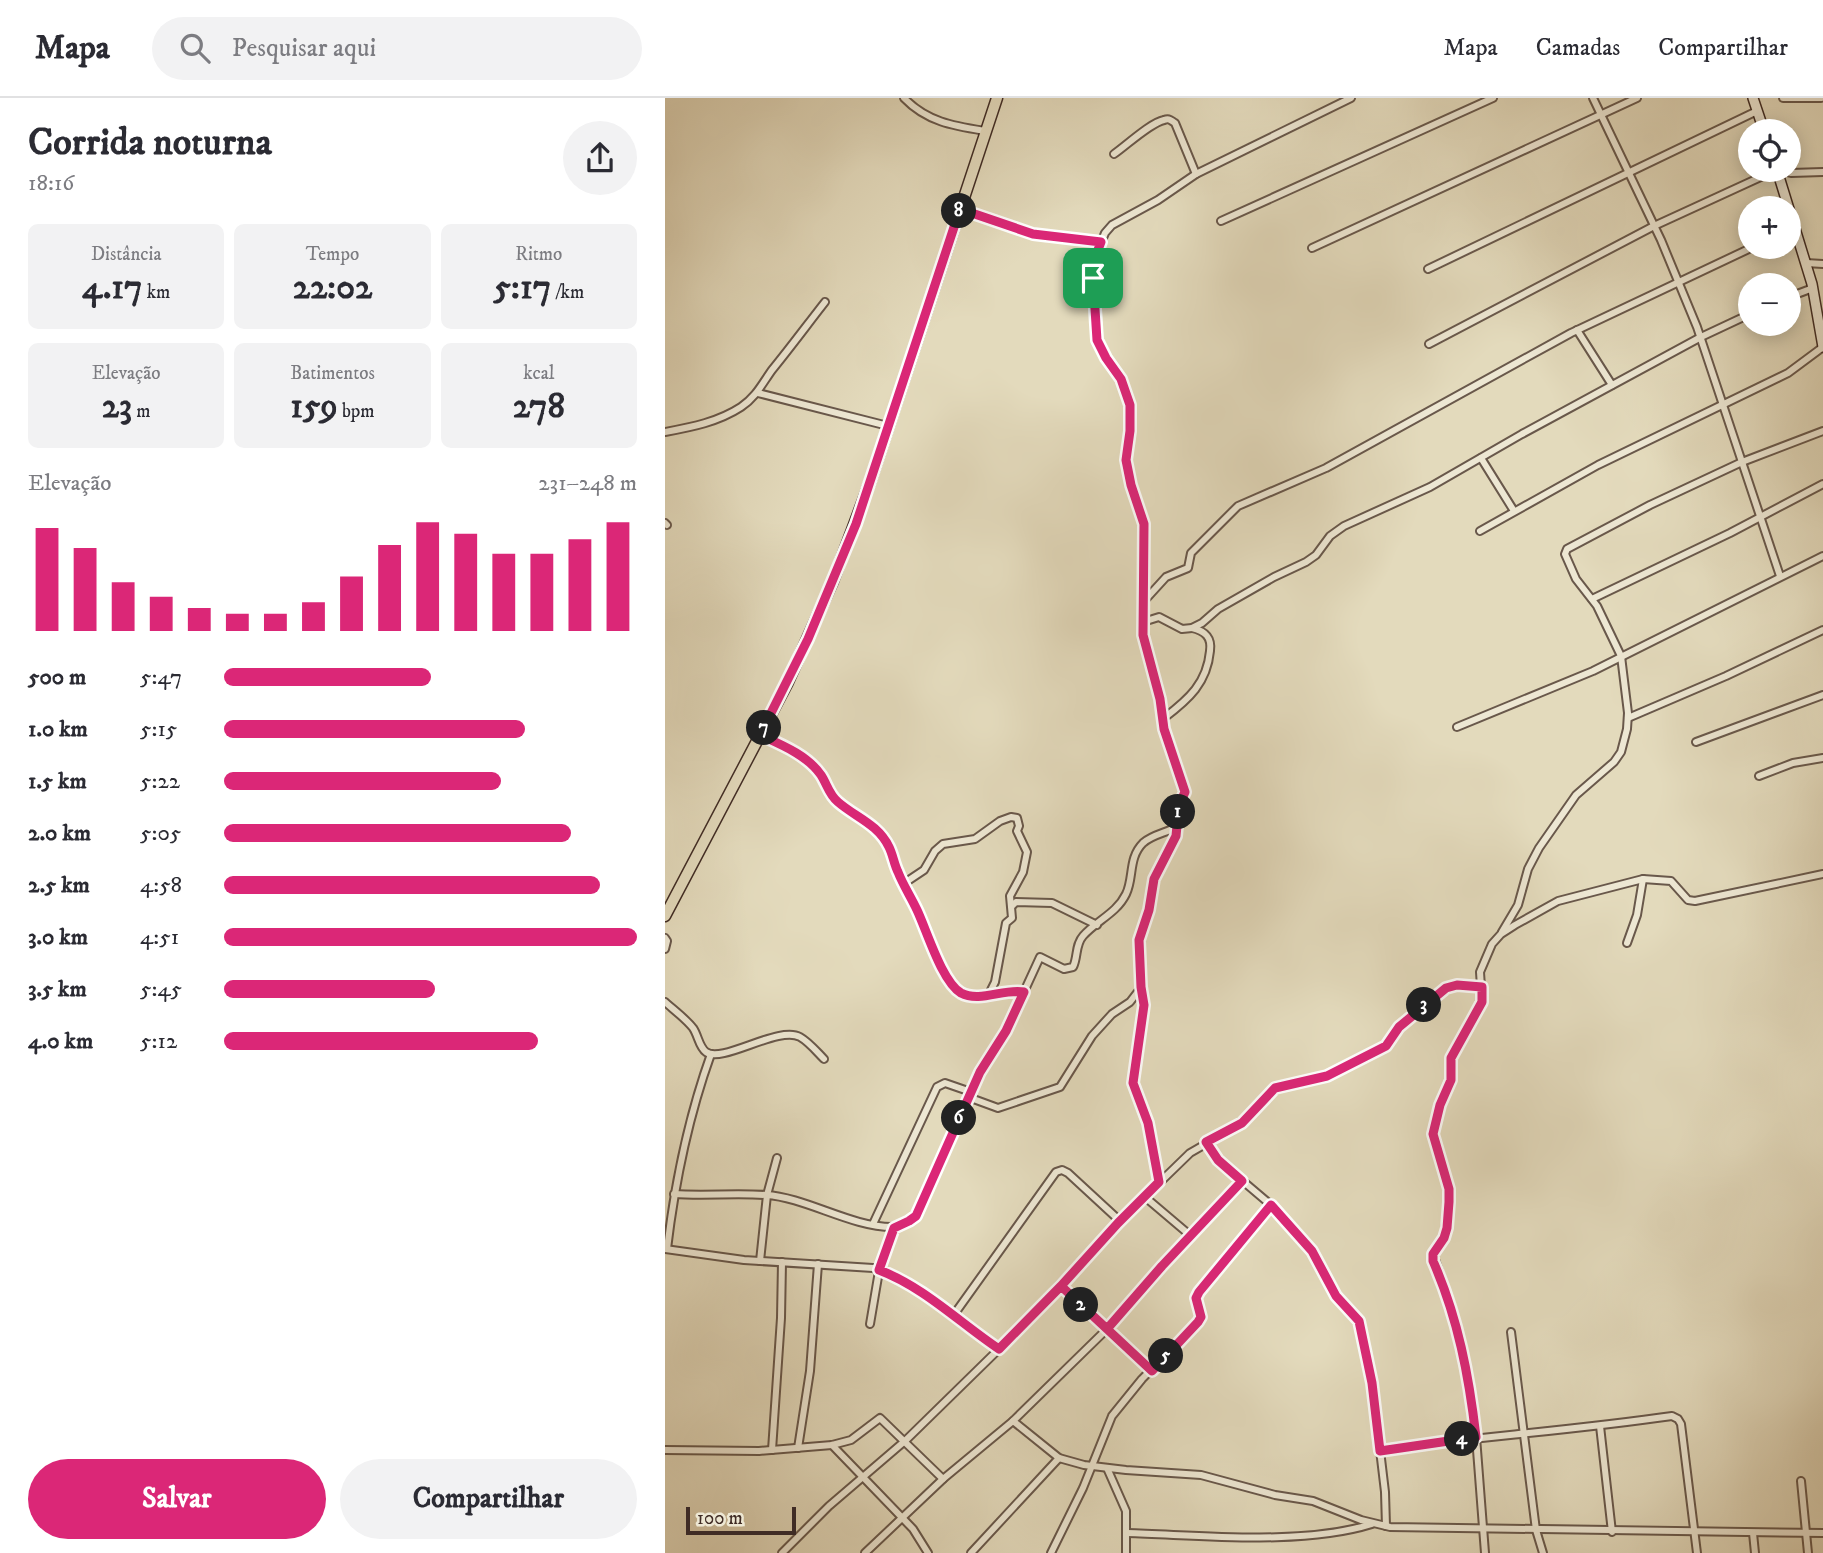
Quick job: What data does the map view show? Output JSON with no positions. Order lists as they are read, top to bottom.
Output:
{
  "scale_bar": "100 m",
  "page": {
    "header": "Mapa",
    "search": "Pesquisar aqui",
    "nav": ["Mapa", "Camadas", "Compartilhar"],
    "heading": ["Corrida noturna", "18:16"],
    "map_buttons": ["+", "−"],
    "pins": [
      "8",
      "7",
      "1",
      "3",
      "6",
      "2",
      "5",
      "4"
    ],
    "stats": [
      ["Distância", "4.17 km"],
      ["Tempo", "22:02"],
      ["Ritmo", "5:17 /km"],
      ["Elevação", "23 m"],
      ["Batimentos", "159 bpm"],
      ["kcal", "278"]
    ],
    "chart": ["Elevação", "231–248 m"],
    "list": [
      {
        "name": "500 m",
        "note": "5:47"
      },
      {
        "name": "1.0 km",
        "note": "5:15"
      },
      {
        "name": "1.5 km",
        "note": "5:22"
      },
      {
        "name": "2.0 km",
        "note": "5:05"
      },
      {
        "name": "2.5 km",
        "note": "4:58"
      },
      {
        "name": "3.0 km",
        "note": "4:51"
      },
      {
        "name": "3.5 km",
        "note": "5:45"
      },
      {
        "name": "4.0 km",
        "note": "5:12"
      }
    ],
    "buttons": ["Salvar", "Compartilhar"],
    "scale": "100 m"
  }
}
